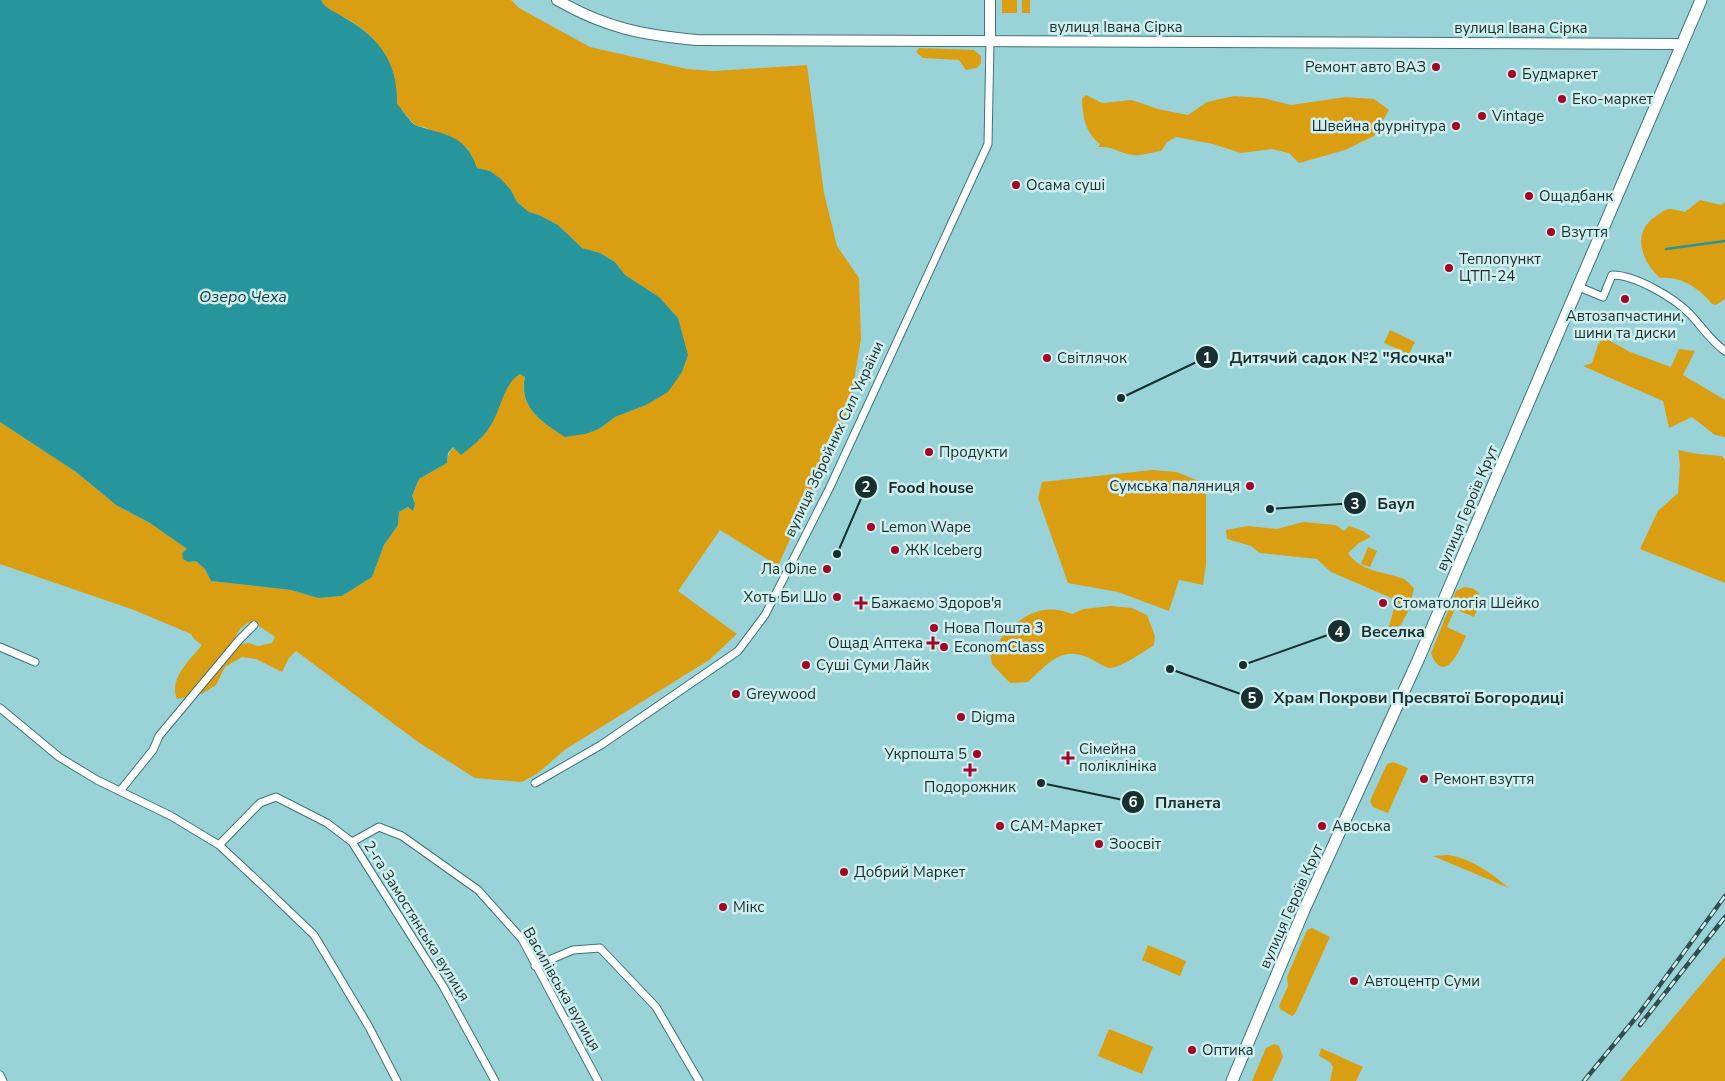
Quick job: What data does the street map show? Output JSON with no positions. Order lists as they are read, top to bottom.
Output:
{
  "streets": {
    "main road": ["вулиця Героїв Крут"],
    "street": [
      "вулиця Івана Сірка",
      "вулиця Збройних Сил України",
      "2-га Замостянська вулиця",
      "Василівська вулиця"
    ]
  },
  "crossings": [
    ["вулиця Івана Сірка", "вулиця Збройних Сил України"],
    ["вулиця Івана Сірка", "вулиця Героїв Крут"],
    ["2-га Замостянська вулиця", "Василівська вулиця"]
  ],
  "water": ["Озеро Чеха"],
  "places": {
    "other": [
      "Ремонт авто ВАЗ",
      "Будмаркет",
      "Еко-маркет",
      "Vintage",
      "Швейна фурнітура",
      "Осама суші",
      "Ощадбанк",
      "Взуття",
      "Теплопункт ЦТП-24",
      "Автозапчастини, шини та диски",
      "Світлячок",
      "Дитячий садок №2 \"Ясочка\"",
      "Продукти",
      "Сумська паляниця",
      "Баул",
      "Lemon Wape",
      "ЖК Iceberg",
      "Food house",
      "Ла Філе",
      "Хоть Би Шо",
      "Стоматологія Шейко",
      "Нова Пошта 3",
      "EconomClass",
      "Суші Суми Лайк",
      "Веселка",
      "Храм Покрови Пресвятої Богородиці",
      "Greywood",
      "Digma",
      "Укрпошта 5",
      "Ремонт взуття",
      "Планета",
      "САМ-Маркет",
      "Авоська",
      "Зоосвіт",
      "Добрий Маркет",
      "Мікс",
      "Автоцентр Суми",
      "Оптика"
    ],
    "health": [
      "Бажаємо Здоров'я",
      "Ощад Аптека",
      "Сімейна поліклініка",
      "Подорожник"
    ]
  }
}
